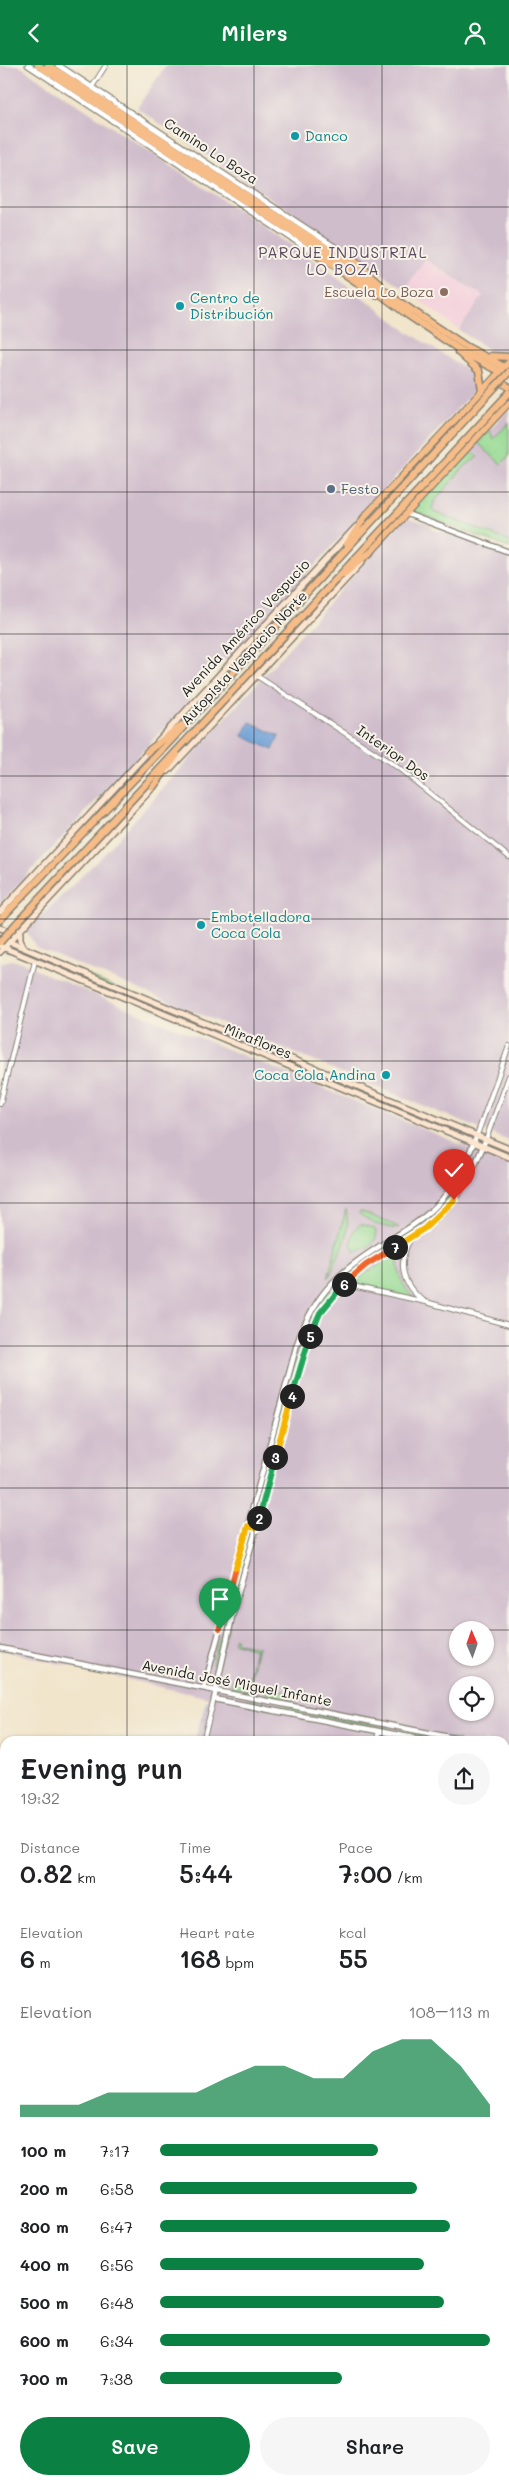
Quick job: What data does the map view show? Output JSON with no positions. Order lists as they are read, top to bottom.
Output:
{
  "streets": {
    "highway": ["Autopista Vespucio Norte"],
    "main road": ["Avenida Américo Vespucio", "Miraflores"],
    "street": ["Camino Lo Boza", "Interior Dos", "Avenida José Miguel Infante"]
  },
  "crossings": [
    ["Avenida Américo Vespucio", "Autopista Vespucio Norte"],
    ["Autopista Vespucio Norte", "Miraflores"]
  ],
  "districts": ["PARQUE INDUSTRIAL LO BOZA"],
  "places": [
    "Danco",
    "Escuela Lo Boza",
    "Centro de Distribución",
    "Festo",
    "Embotelladora Coca Cola",
    "Coca Cola Andina"
  ],
  "north": "top",
  "page": {
    "header": "Milers",
    "pins": [
      "7",
      "6",
      "5",
      "4",
      "3",
      "2"
    ],
    "heading": ["Evening run", "19:32"],
    "stats": [
      ["Distance", "0.82 km"],
      ["Time", "5:44"],
      ["Pace", "7:00 /km"],
      ["Elevation", "6 m"],
      ["Heart rate", "168 bpm"],
      ["kcal", "55"]
    ],
    "chart": ["Elevation", "108–113 m"],
    "list": [
      {
        "name": "100 m",
        "note": "7:17"
      },
      {
        "name": "200 m",
        "note": "6:58"
      },
      {
        "name": "300 m",
        "note": "6:47"
      },
      {
        "name": "400 m",
        "note": "6:56"
      },
      {
        "name": "500 m",
        "note": "6:48"
      },
      {
        "name": "600 m",
        "note": "6:34"
      },
      {
        "name": "700 m",
        "note": "7:38"
      }
    ],
    "buttons": ["Save", "Share"]
  }
}
